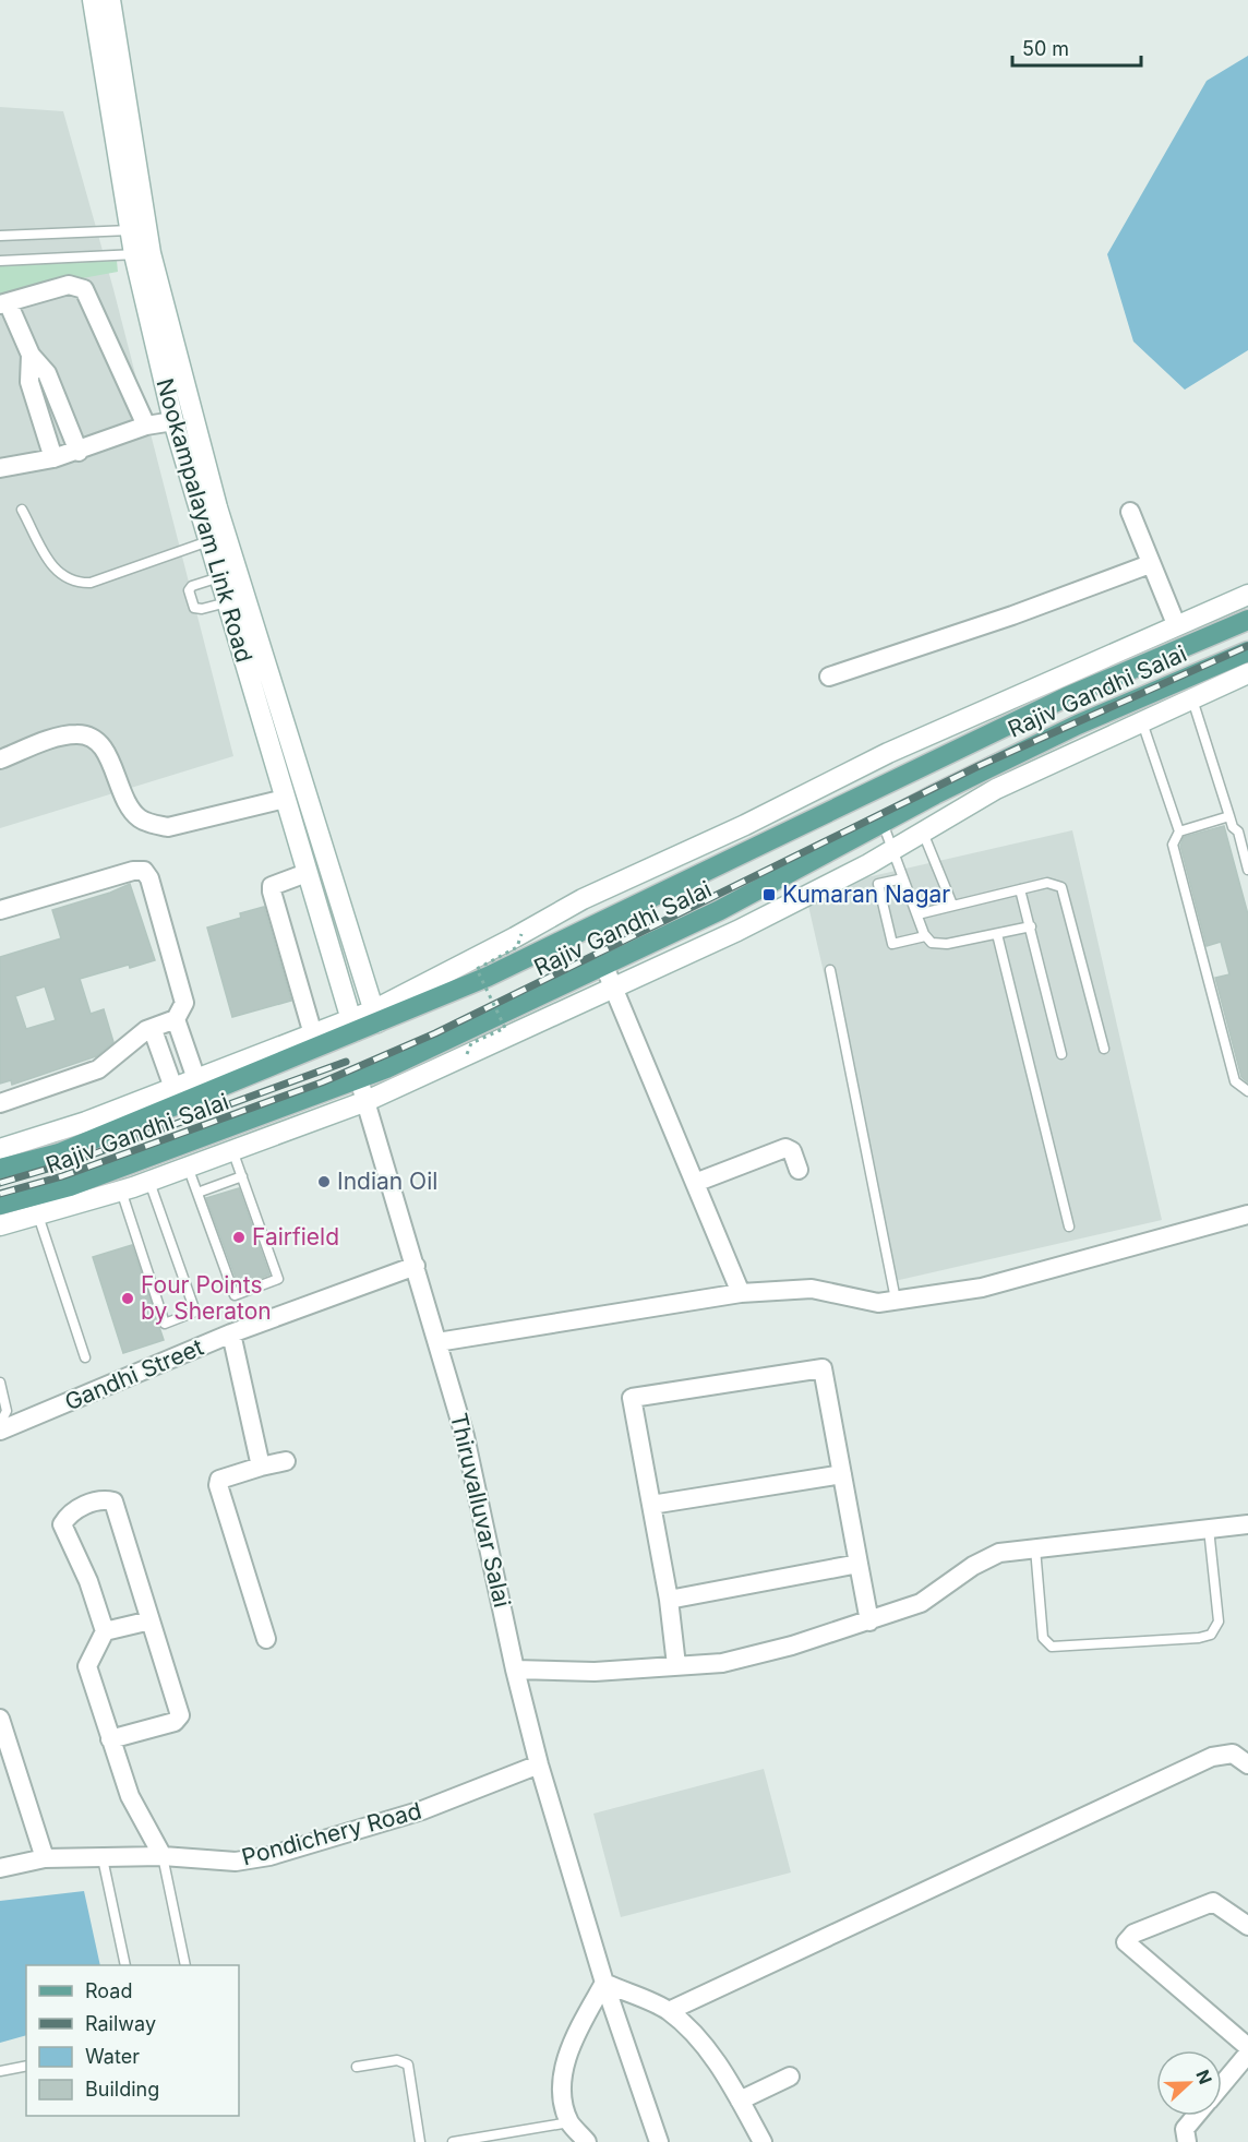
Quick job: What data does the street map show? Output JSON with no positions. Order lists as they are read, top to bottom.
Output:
{
  "streets": {
    "main road": ["Rajiv Gandhi Salai"],
    "street": [
      "Nookampalayam Link Road",
      "Gandhi Street",
      "Thiruvalluvar Salai",
      "Pondichery Road"
    ]
  },
  "crossings": [
    ["Nookampalayam Link Road", "Rajiv Gandhi Salai"],
    ["Rajiv Gandhi Salai", "Thiruvalluvar Salai"],
    ["Gandhi Street", "Thiruvalluvar Salai"],
    ["Thiruvalluvar Salai", "Pondichery Road"]
  ],
  "places": {
    "transit": ["Kumaran Nagar"],
    "other": ["Indian Oil", "Fairfield", "Four Points by Sheraton"]
  },
  "legend": [
    "Road",
    "Railway",
    "Water",
    "Building"
  ],
  "scale_bar": "50 m",
  "north": "right"
}
